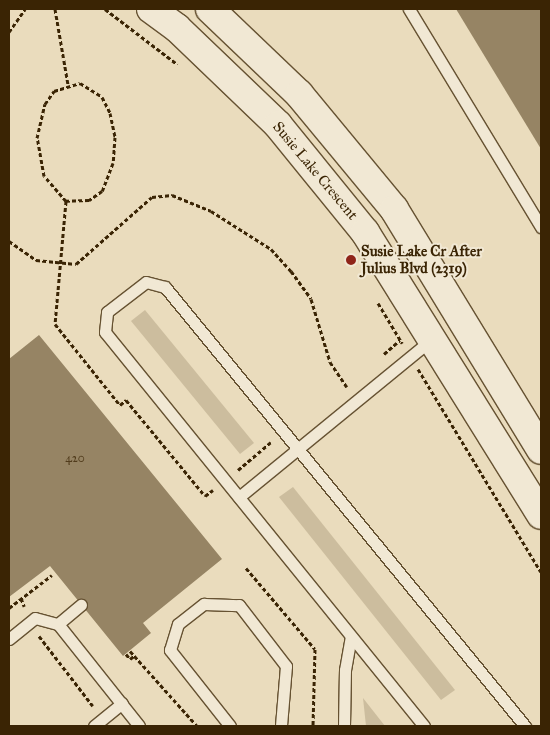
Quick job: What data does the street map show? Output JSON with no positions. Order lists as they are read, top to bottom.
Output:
{
  "streets": {
    "street": ["Susie Lake Crescent"]
  },
  "places": ["Susie Lake Cr After Julius Blvd (2319)"],
  "house_numbers": ["420"]
}
